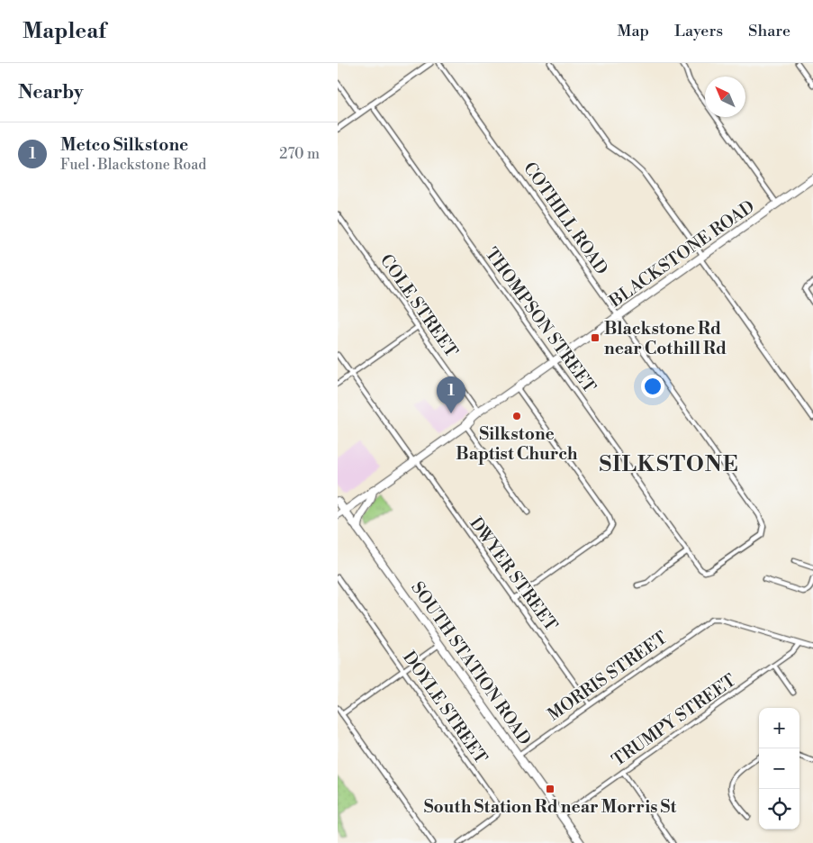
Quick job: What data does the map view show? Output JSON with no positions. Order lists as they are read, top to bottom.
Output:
{
  "streets": {
    "main road": ["BLACKSTONE ROAD", "SOUTH STATION ROAD"],
    "street": [
      "COTHILL ROAD",
      "COLE STREET",
      "THOMPSON STREET",
      "DWYER STREET",
      "MORRIS STREET",
      "DOYLE STREET",
      "TRUMPY STREET"
    ]
  },
  "crossings": [
    ["COTHILL ROAD", "BLACKSTONE ROAD"],
    ["COTHILL ROAD", "THOMPSON STREET"],
    ["BLACKSTONE ROAD", "COLE STREET"],
    ["BLACKSTONE ROAD", "THOMPSON STREET"],
    ["BLACKSTONE ROAD", "DWYER STREET"],
    ["BLACKSTONE ROAD", "SOUTH STATION ROAD"],
    ["DWYER STREET", "MORRIS STREET"],
    ["SOUTH STATION ROAD", "MORRIS STREET"],
    ["SOUTH STATION ROAD", "TRUMPY STREET"],
    ["MORRIS STREET", "TRUMPY STREET"]
  ],
  "districts": ["SILKSTONE"],
  "places": {
    "transit": ["Blackstone Rd near Cothill Rd", "South Station Rd near Morris St"],
    "other": ["Silkstone Baptist Church"]
  },
  "north": "top left",
  "page": {
    "header": "Mapleaf",
    "nav": ["Map", "Layers", "Share"],
    "heading": "Nearby",
    "list": [
      {
        "mark": "1",
        "name": "Metco Silkstone",
        "note": "Fuel · Blackstone Road",
        "value": "270 m"
      }
    ],
    "pins": "1",
    "map_buttons": ["+", "−"]
  }
}
